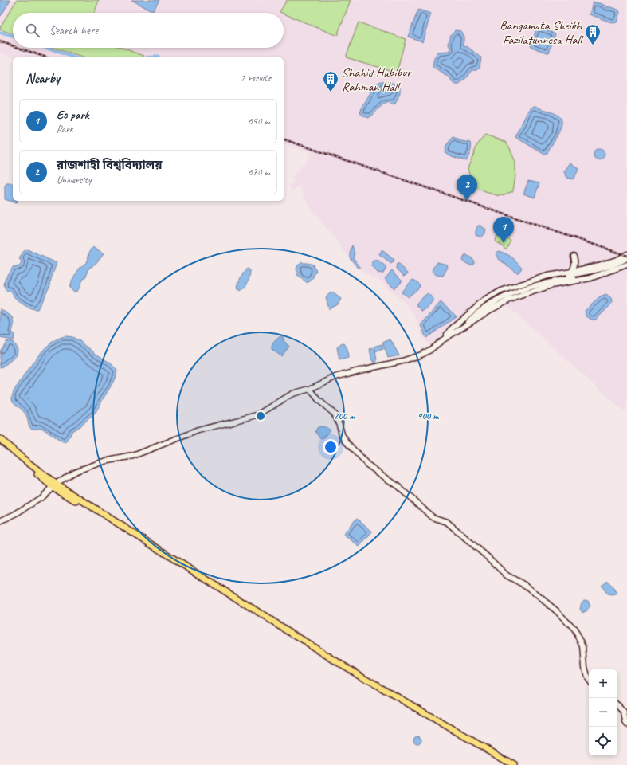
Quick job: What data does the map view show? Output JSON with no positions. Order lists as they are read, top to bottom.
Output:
{
  "places": {
    "building": ["Bangamata Sheikh Fazilatunnesa Hall", "Shahid Habibur Rahman Hall"]
  },
  "page": {
    "search": "Search here",
    "heading": ["Nearby", "2 results"],
    "list": [
      {
        "mark": "1",
        "name": "Ec park",
        "note": "Park",
        "value": "640 m"
      },
      {
        "mark": "2",
        "name": "রাজশাহী বিশ্ববিদ্যালয়",
        "note": "University",
        "value": "670 m"
      }
    ],
    "pins": ["2", "1"],
    "map_buttons": ["+", "−"]
  },
  "rings": ["200 m", "400 m"]
}
